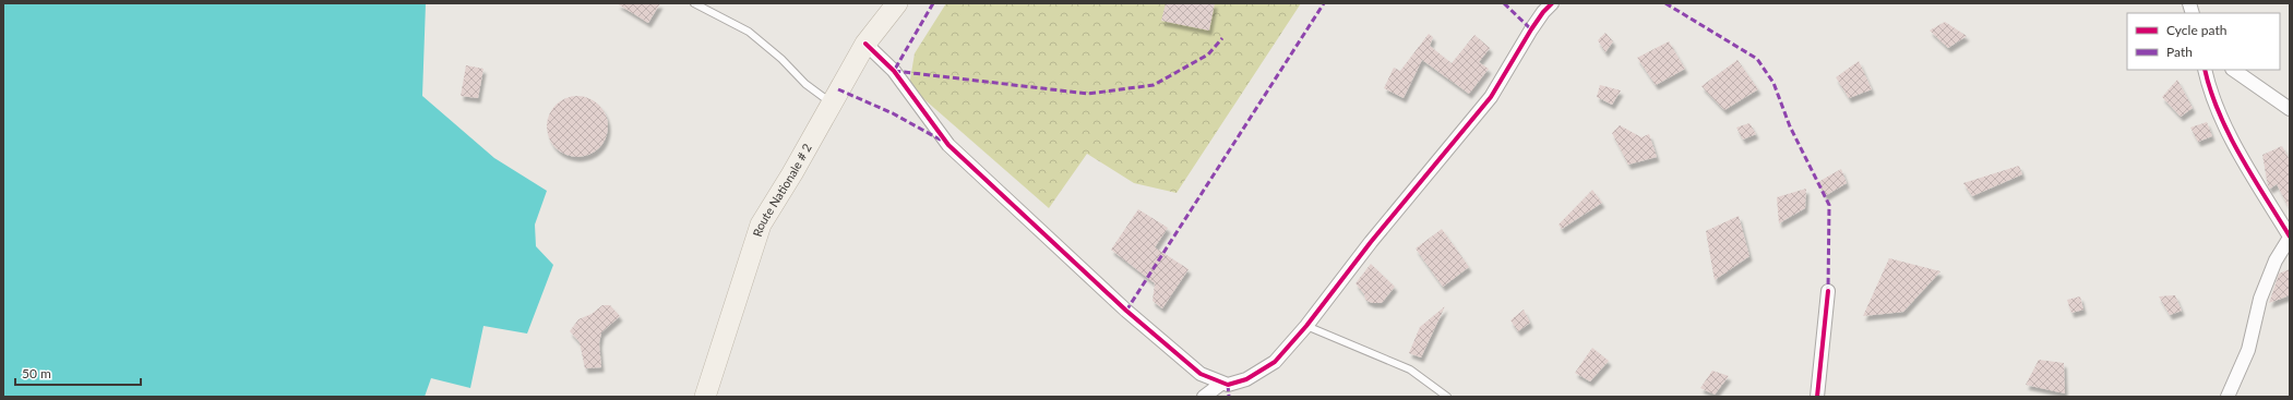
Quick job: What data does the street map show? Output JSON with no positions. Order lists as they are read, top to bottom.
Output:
{
  "streets": {
    "main road": ["Route Nationale # 2"]
  },
  "legend": ["Cycle path", "Path"],
  "scale_bar": "50 m"
}
